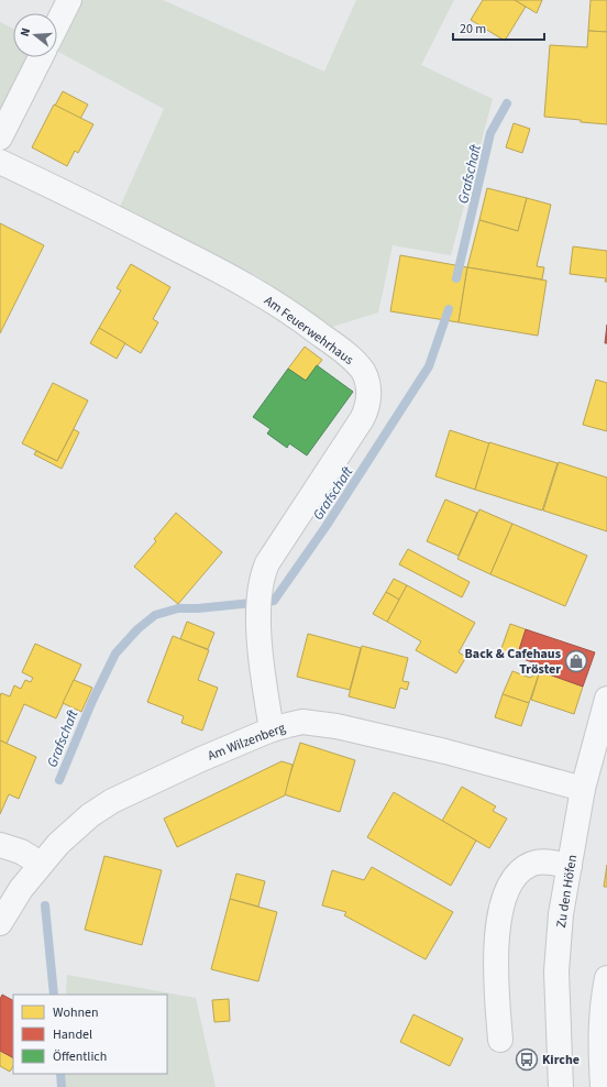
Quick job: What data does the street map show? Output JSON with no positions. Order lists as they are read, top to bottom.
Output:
{
  "streets": {
    "street": ["Am Feuerwehrhaus", "Am Wilzenberg", "Zu den Höfen"]
  },
  "crossings": [
    ["Am Feuerwehrhaus", "Am Wilzenberg"],
    ["Am Wilzenberg", "Zu den Höfen"]
  ],
  "water": ["Grafschaft"],
  "places": {
    "shop": ["Back & Cafehaus Tröster"],
    "bus stop": ["Kirche"]
  },
  "legend": ["Wohnen", "Handel", "Öffentlich"],
  "scale_bar": "20 m",
  "north": "left"
}
